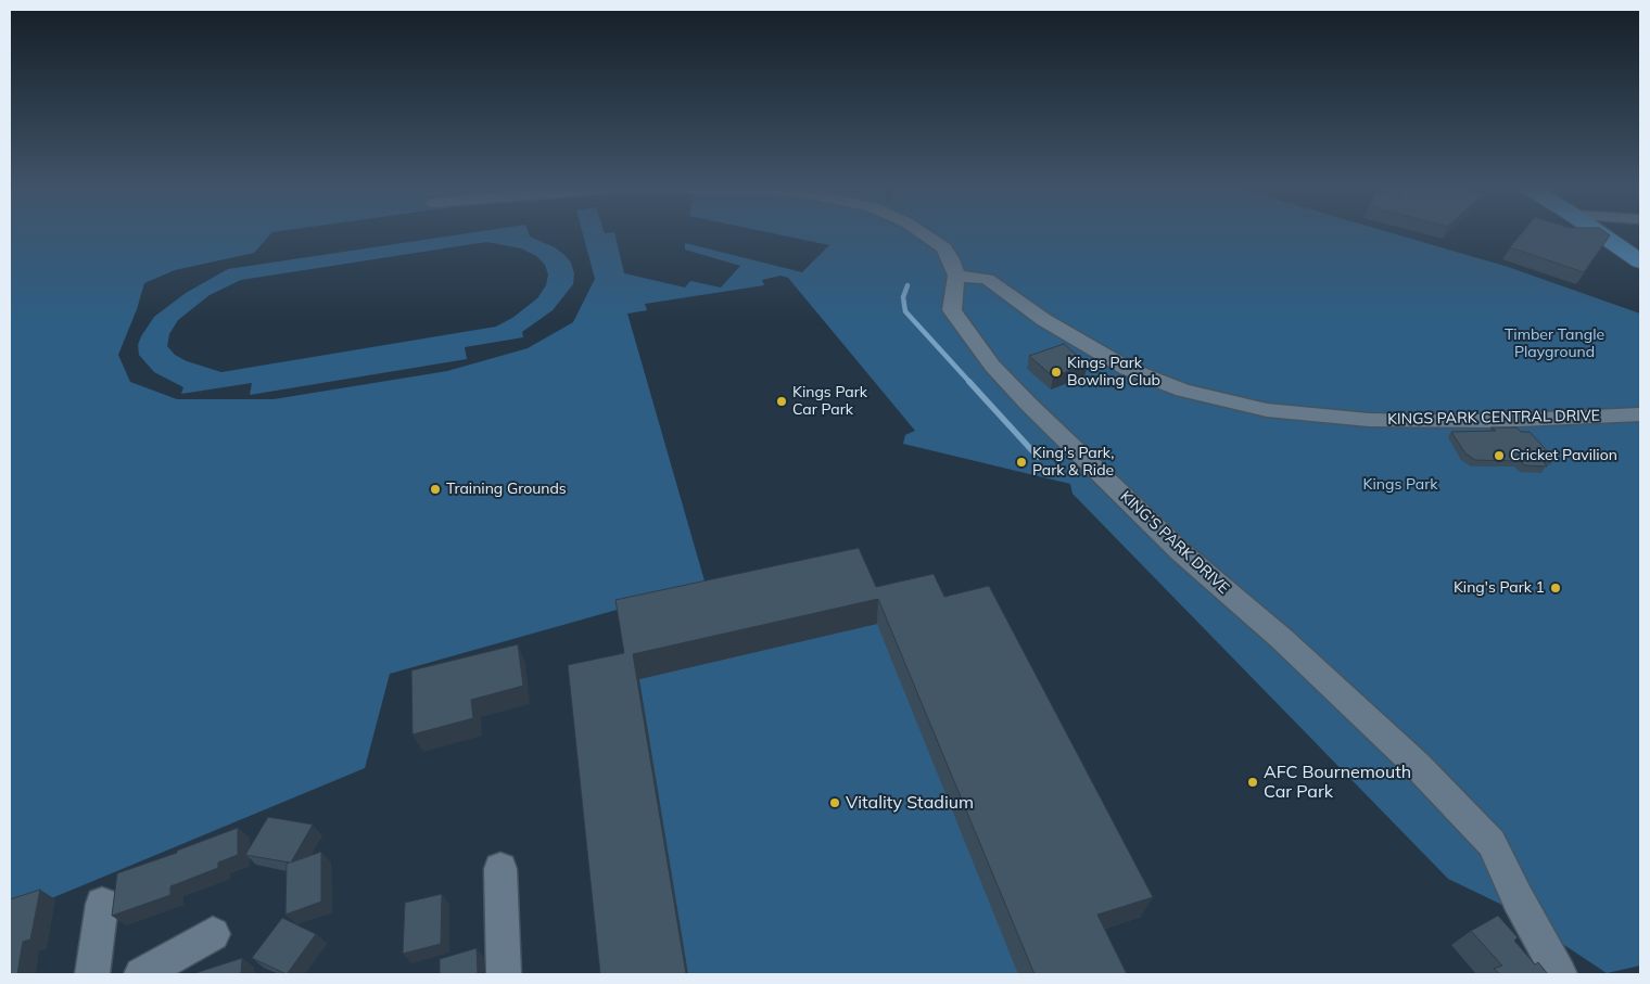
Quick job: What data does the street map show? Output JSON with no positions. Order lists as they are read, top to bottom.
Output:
{
  "streets": {
    "street": ["KINGS PARK CENTRAL DRIVE", "KING'S PARK DRIVE"]
  },
  "crossings": [
    ["KINGS PARK CENTRAL DRIVE", "KING'S PARK DRIVE"]
  ],
  "parks": ["Timber Tangle Playground", "Kings Park"],
  "places": [
    "Kings Park Bowling Club",
    "Kings Park Car Park",
    "Cricket Pavilion",
    "King's Park, Park & Ride",
    "Training Grounds",
    "King's Park 1",
    "AFC Bournemouth Car Park",
    "Vitality Stadium"
  ]
}
